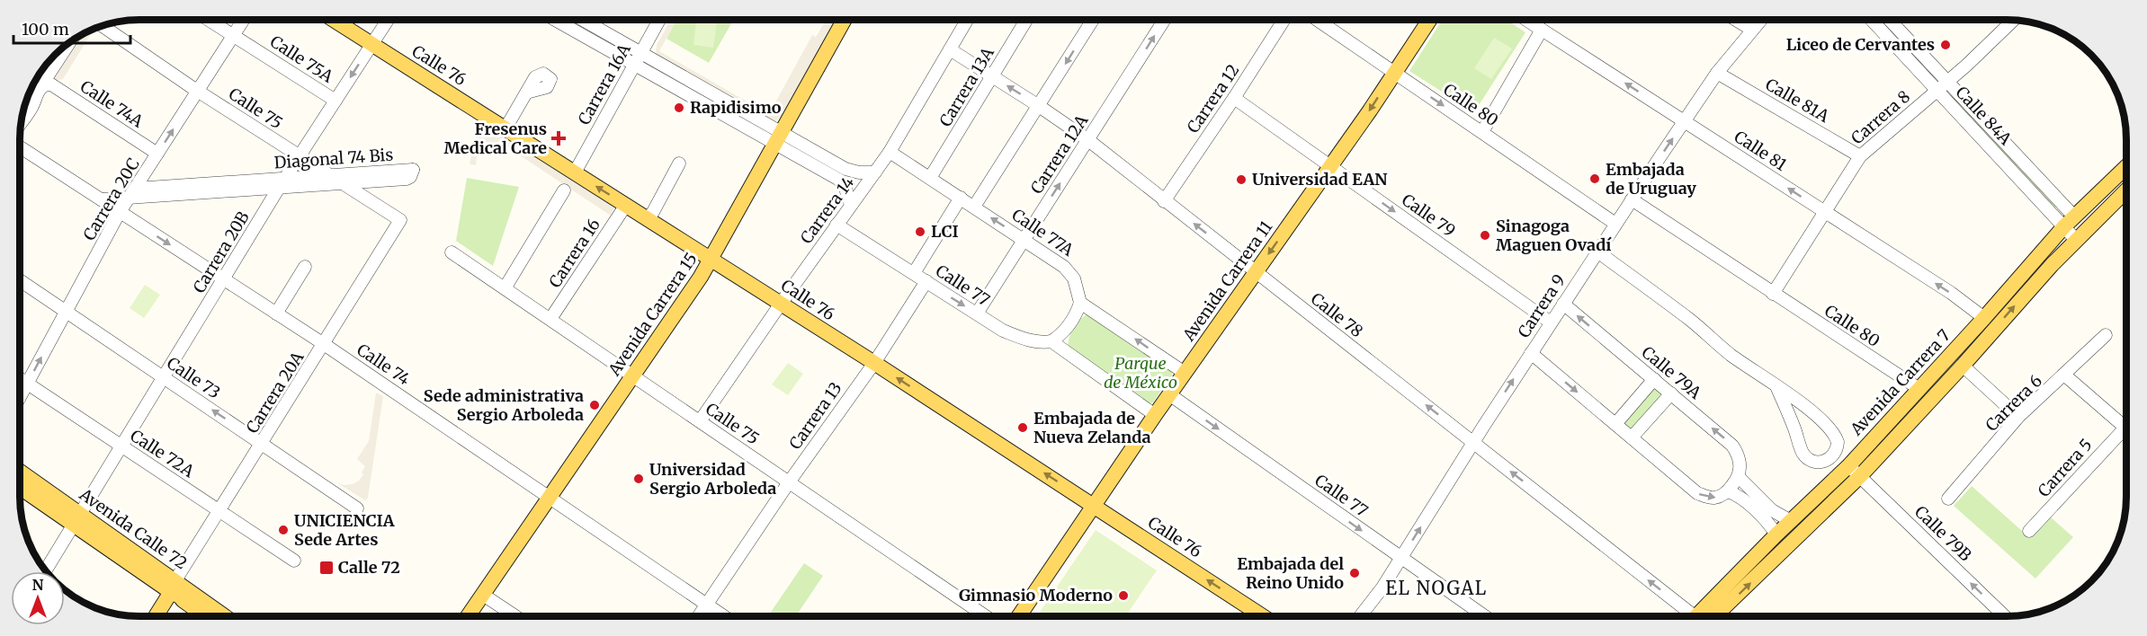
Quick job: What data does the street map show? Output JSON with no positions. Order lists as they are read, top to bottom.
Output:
{
  "streets": {
    "main road": [
      "Calle 76",
      "Avenida Carrera 11",
      "Avenida Carrera 15",
      "Avenida Carrera 7",
      "Avenida Calle 72"
    ],
    "street": [
      "Calle 75A",
      "Carrera 16A",
      "Carrera 13A",
      "Carrera 12",
      "Calle 81A",
      "Calle 74A",
      "Calle 80",
      "Calle 75",
      "Calle 84A",
      "Carrera 8",
      "Calle 81",
      "Carrera 12A",
      "Diagonal 74 Bis",
      "Carrera 20C",
      "Carrera 14",
      "Calle 79",
      "Calle 77A",
      "Carrera 20B",
      "Carrera 16",
      "Calle 77",
      "Carrera 9",
      "Calle 78",
      "Calle 74",
      "Calle 79A",
      "Calle 73",
      "Carrera 20A",
      "Carrera 6",
      "Carrera 13",
      "Calle 72A",
      "Carrera 5",
      "Calle 79B"
    ]
  },
  "crossings": [
    ["Calle 75A", "Carrera 20C"],
    ["Calle 75A", "Carrera 20B"],
    ["Calle 76", "Carrera 16A"],
    ["Calle 76", "Carrera 14"],
    ["Calle 76", "Carrera 20B"],
    ["Calle 76", "Carrera 16"],
    ["Calle 76", "Avenida Carrera 11"],
    ["Calle 76", "Avenida Carrera 15"],
    ["Calle 76", "Carrera 13"],
    ["Carrera 13A", "Calle 77A"],
    ["Carrera 13A", "Calle 78"],
    ["Carrera 12", "Calle 79"],
    ["Carrera 12", "Calle 78"],
    ["Calle 81A", "Carrera 8"],
    ["Calle 81A", "Carrera 9"],
    ["Calle 74A", "Carrera 20C"],
    ["Calle 80", "Carrera 8"],
    ["Calle 80", "Avenida Carrera 11"],
    ["Calle 80", "Carrera 9"],
    ["Calle 80", "Avenida Carrera 7"],
    ["Calle 75", "Diagonal 74 Bis"],
    ["Calle 75", "Carrera 20C"],
    ["Calle 75", "Carrera 14"],
    ["Calle 75", "Carrera 20B"],
    ["Calle 75", "Carrera 16"],
    ["Calle 75", "Avenida Carrera 15"],
    ["Calle 75", "Carrera 20A"],
    ["Calle 75", "Carrera 13"],
    ["Calle 84A", "Carrera 8"],
    ["Calle 84A", "Avenida Carrera 7"],
    ["Carrera 8", "Calle 81"],
    ["Calle 81", "Carrera 9"],
    ["Calle 81", "Avenida Carrera 7"],
    ["Carrera 12A", "Calle 77A"],
    ["Carrera 12A", "Calle 77"],
    ["Carrera 12A", "Calle 78"],
    ["Diagonal 74 Bis", "Carrera 20C"],
    ["Diagonal 74 Bis", "Carrera 20B"],
    ["Diagonal 74 Bis", "Calle 74"],
    ["Carrera 20C", "Calle 74"],
    ["Carrera 20C", "Calle 73"],
    ["Carrera 20C", "Calle 72A"],
    ["Carrera 14", "Calle 77A"],
    ["Carrera 14", "Calle 77"],
    ["Carrera 14", "Calle 78"],
    ["Calle 79", "Avenida Carrera 11"],
    ["Calle 79", "Carrera 9"],
    ["Calle 77A", "Calle 77"],
    ["Carrera 20B", "Calle 74"],
    ["Carrera 20B", "Calle 73"],
    ["Carrera 20B", "Calle 72A"],
    ["Carrera 20B", "Avenida Calle 72"],
    ["Avenida Carrera 11", "Calle 77"],
    ["Avenida Carrera 11", "Calle 78"],
    ["Calle 77", "Carrera 9"],
    ["Calle 77", "Carrera 13"],
    ["Carrera 9", "Calle 78"],
    ["Carrera 9", "Calle 79A"],
    ["Avenida Carrera 15", "Calle 74"],
    ["Calle 74", "Carrera 20A"],
    ["Calle 74", "Carrera 13"],
    ["Calle 73", "Carrera 20A"],
    ["Avenida Carrera 7", "Calle 79B"],
    ["Carrera 20A", "Calle 72A"],
    ["Carrera 20A", "Avenida Calle 72"],
    ["Carrera 6", "Carrera 5"]
  ],
  "one_way": [
    "Calle 76",
    "Calle 81",
    "Carrera 20C",
    "Calle 79",
    "Calle 77",
    "Carrera 9",
    "Calle 79B"
  ],
  "districts": ["EL NOGAL"],
  "parks": ["Parque de México"],
  "places": {
    "other": [
      "Liceo de Cervantes",
      "Rapidisimo",
      "Embajada de Uruguay",
      "Universidad EAN",
      "LCI",
      "Sinagoga Maguen Ovadí",
      "Sede administrativa Sergio Arboleda",
      "Embajada de Nueva Zelanda",
      "Universidad Sergio Arboleda",
      "UNICIENCIA Sede Artes",
      "Embajada del Reino Unido",
      "Gimnasio Moderno"
    ],
    "health": ["Fresenus Medical Care"],
    "transit": ["Calle 72"]
  },
  "scale_bar": "100 m",
  "north": "top"
}
